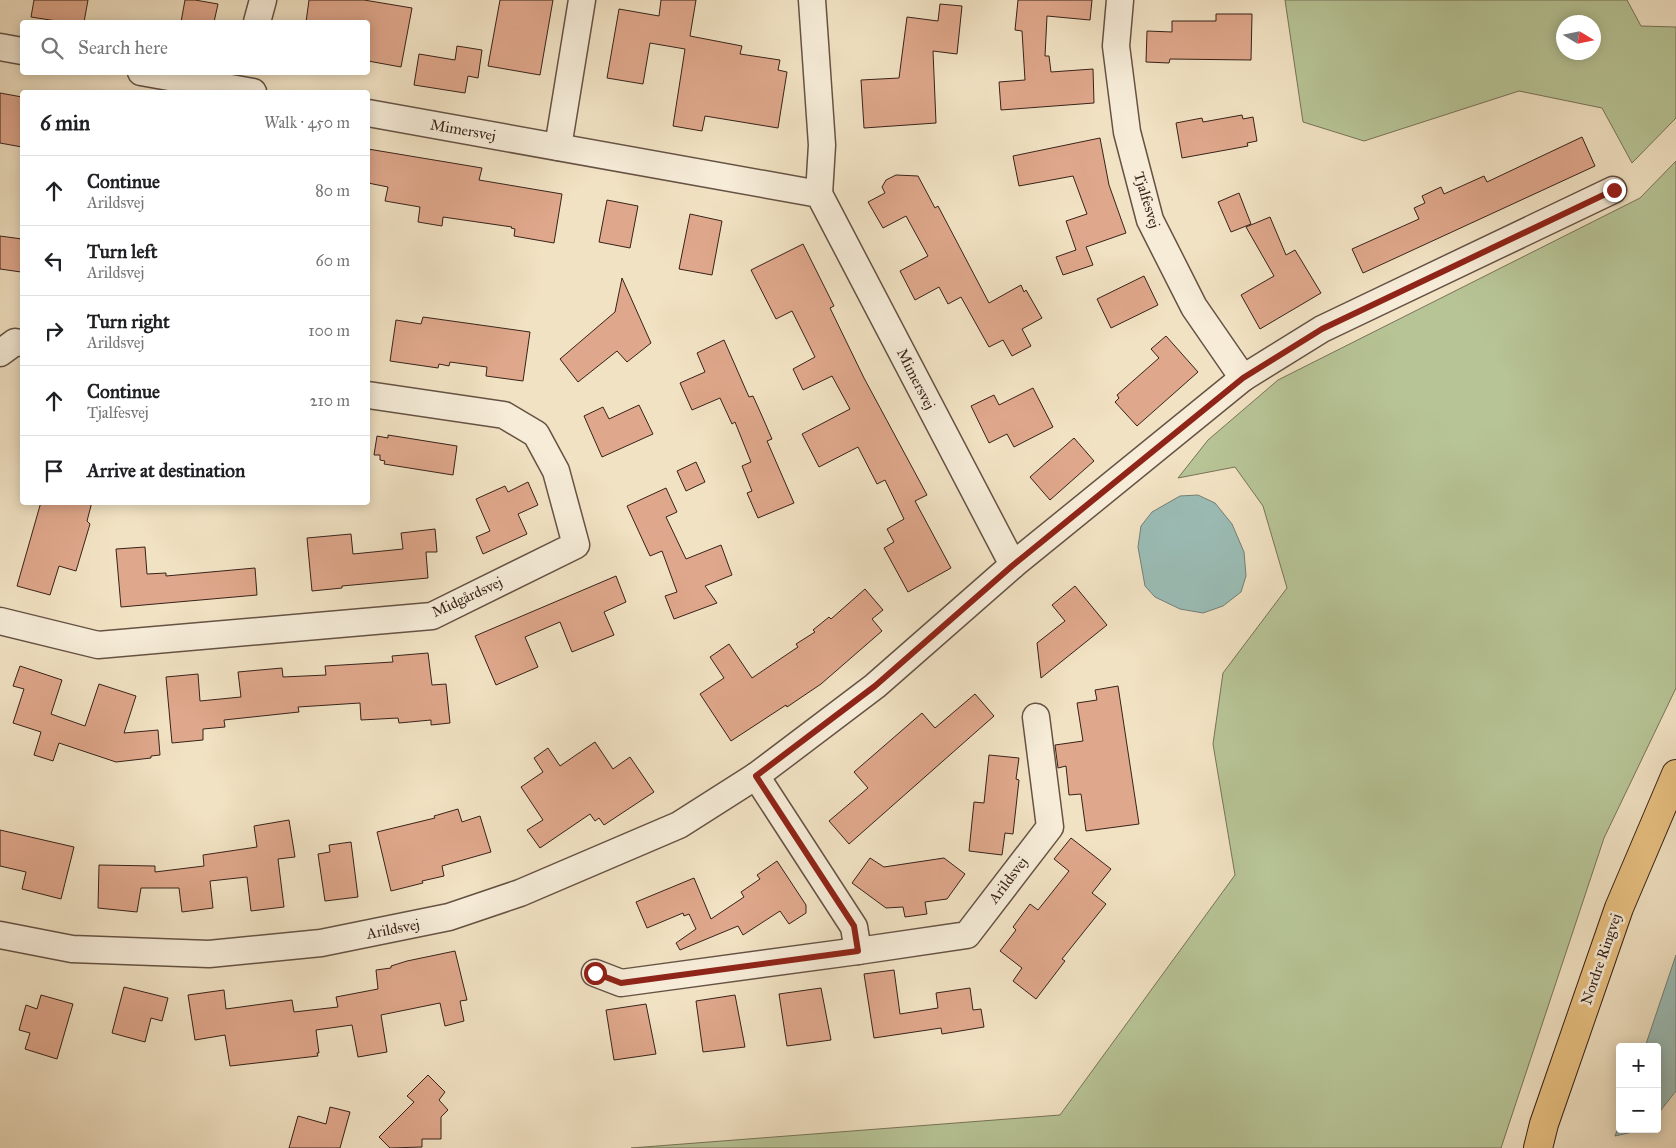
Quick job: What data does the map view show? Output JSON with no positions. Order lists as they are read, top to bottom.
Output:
{
  "streets": {
    "main road": ["Nordre Ringvej"],
    "street": [
      "Mimersvej",
      "Tjalfesvej",
      "Midgårdsvej",
      "Arildsvej"
    ]
  },
  "crossings": [
    ["Mimersvej", "Arildsvej"]
  ],
  "north": "right",
  "page": {
    "search": "Search here",
    "heading": ["6 min", "Walk · 450 m"],
    "list": [
      ["Continue", "Arildsvej", "80 m"],
      ["Turn left", "Arildsvej", "60 m"],
      ["Turn right", "Arildsvej", "100 m"],
      ["Continue", "Tjalfesvej", "210 m"],
      "Arrive at destination"
    ],
    "map_buttons": ["+", "−"]
  }
}
